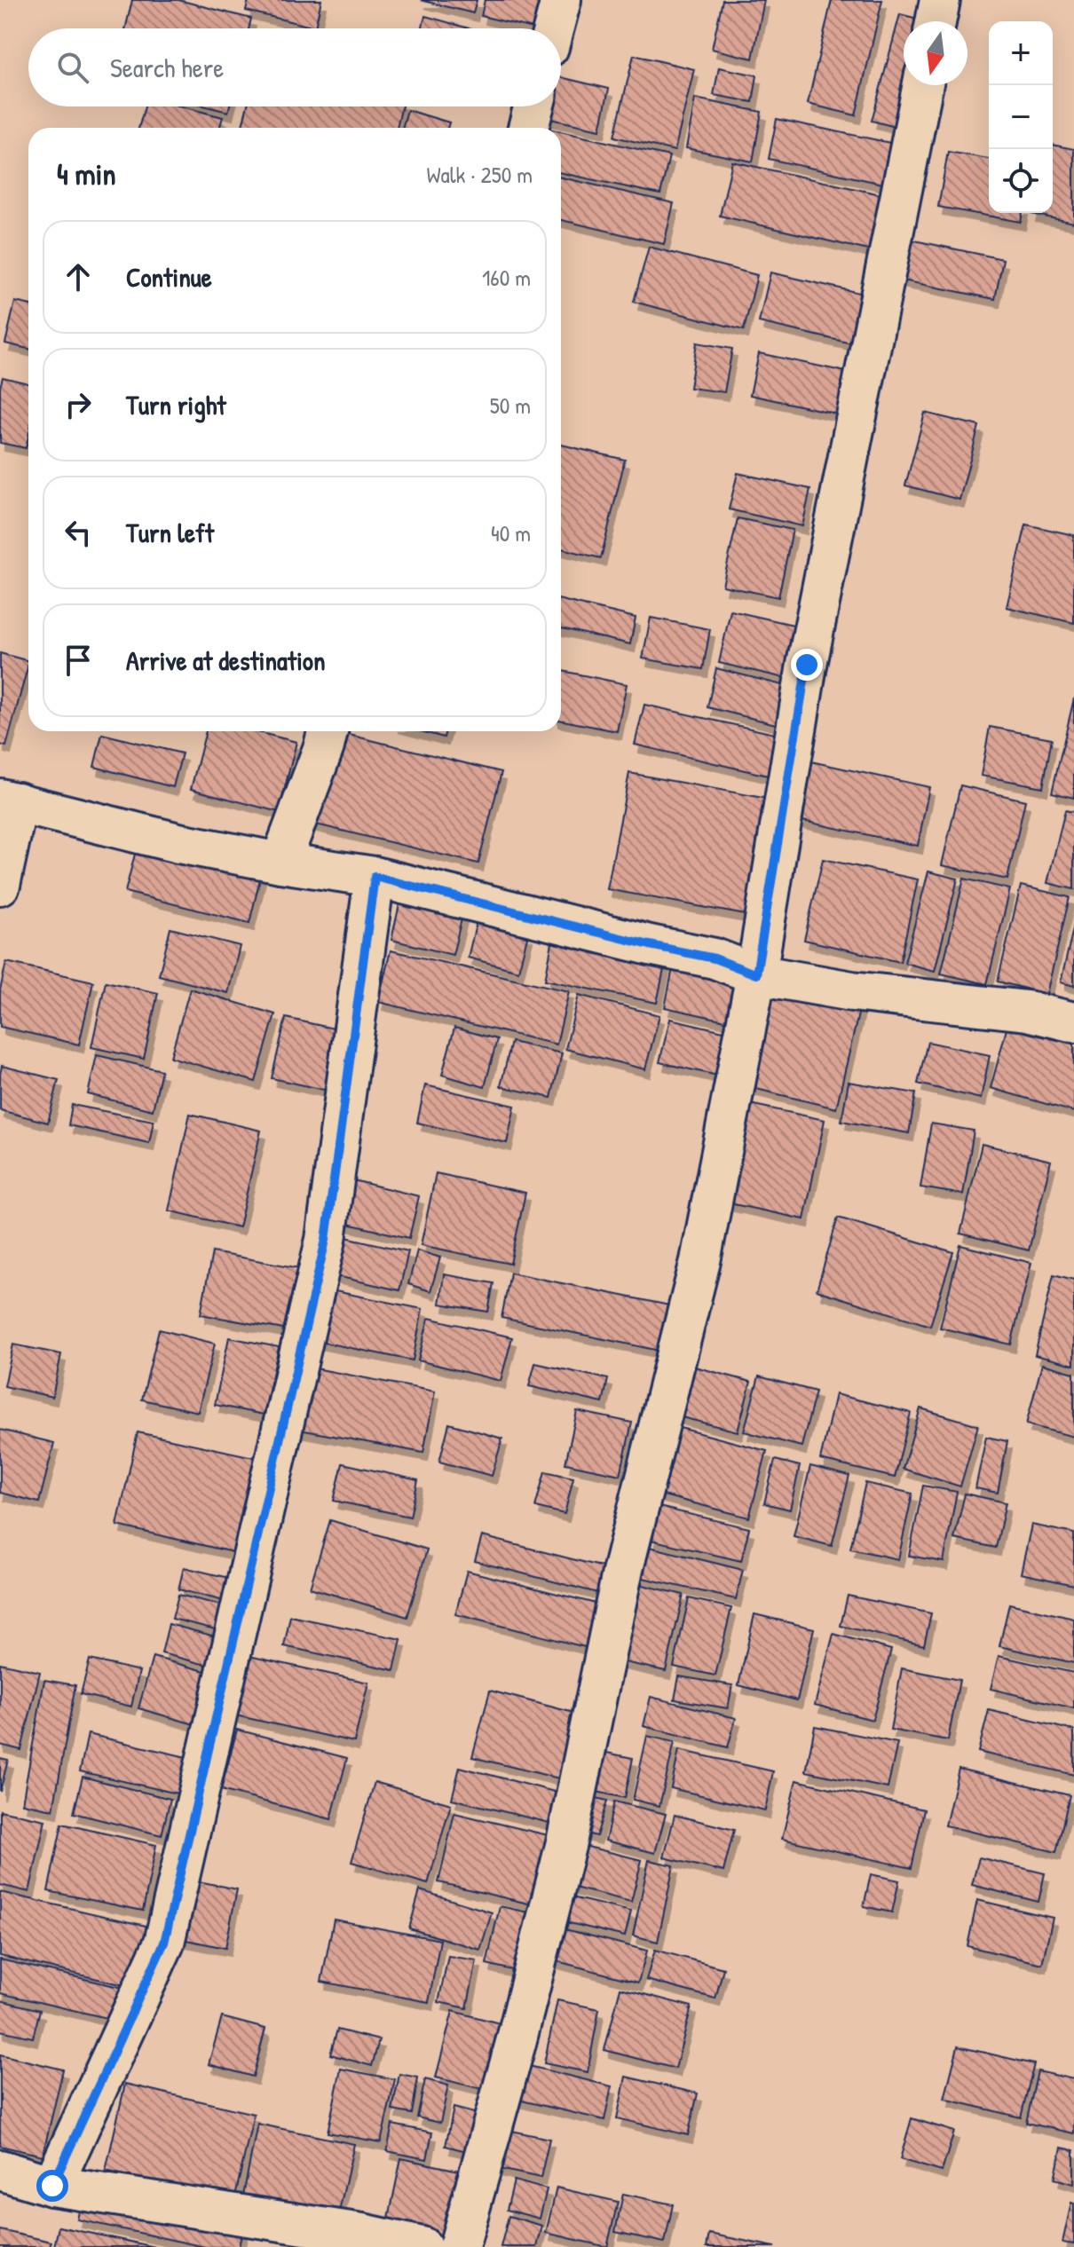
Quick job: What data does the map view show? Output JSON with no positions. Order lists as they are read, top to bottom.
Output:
{
  "north": "bottom",
  "page": {
    "map_buttons": ["+", "−"],
    "search": "Search here",
    "heading": ["4 min", "Walk · 250 m"],
    "list": [
      ["Continue", "160 m"],
      ["Turn right", "50 m"],
      ["Turn left", "40 m"],
      "Arrive at destination"
    ]
  }
}
